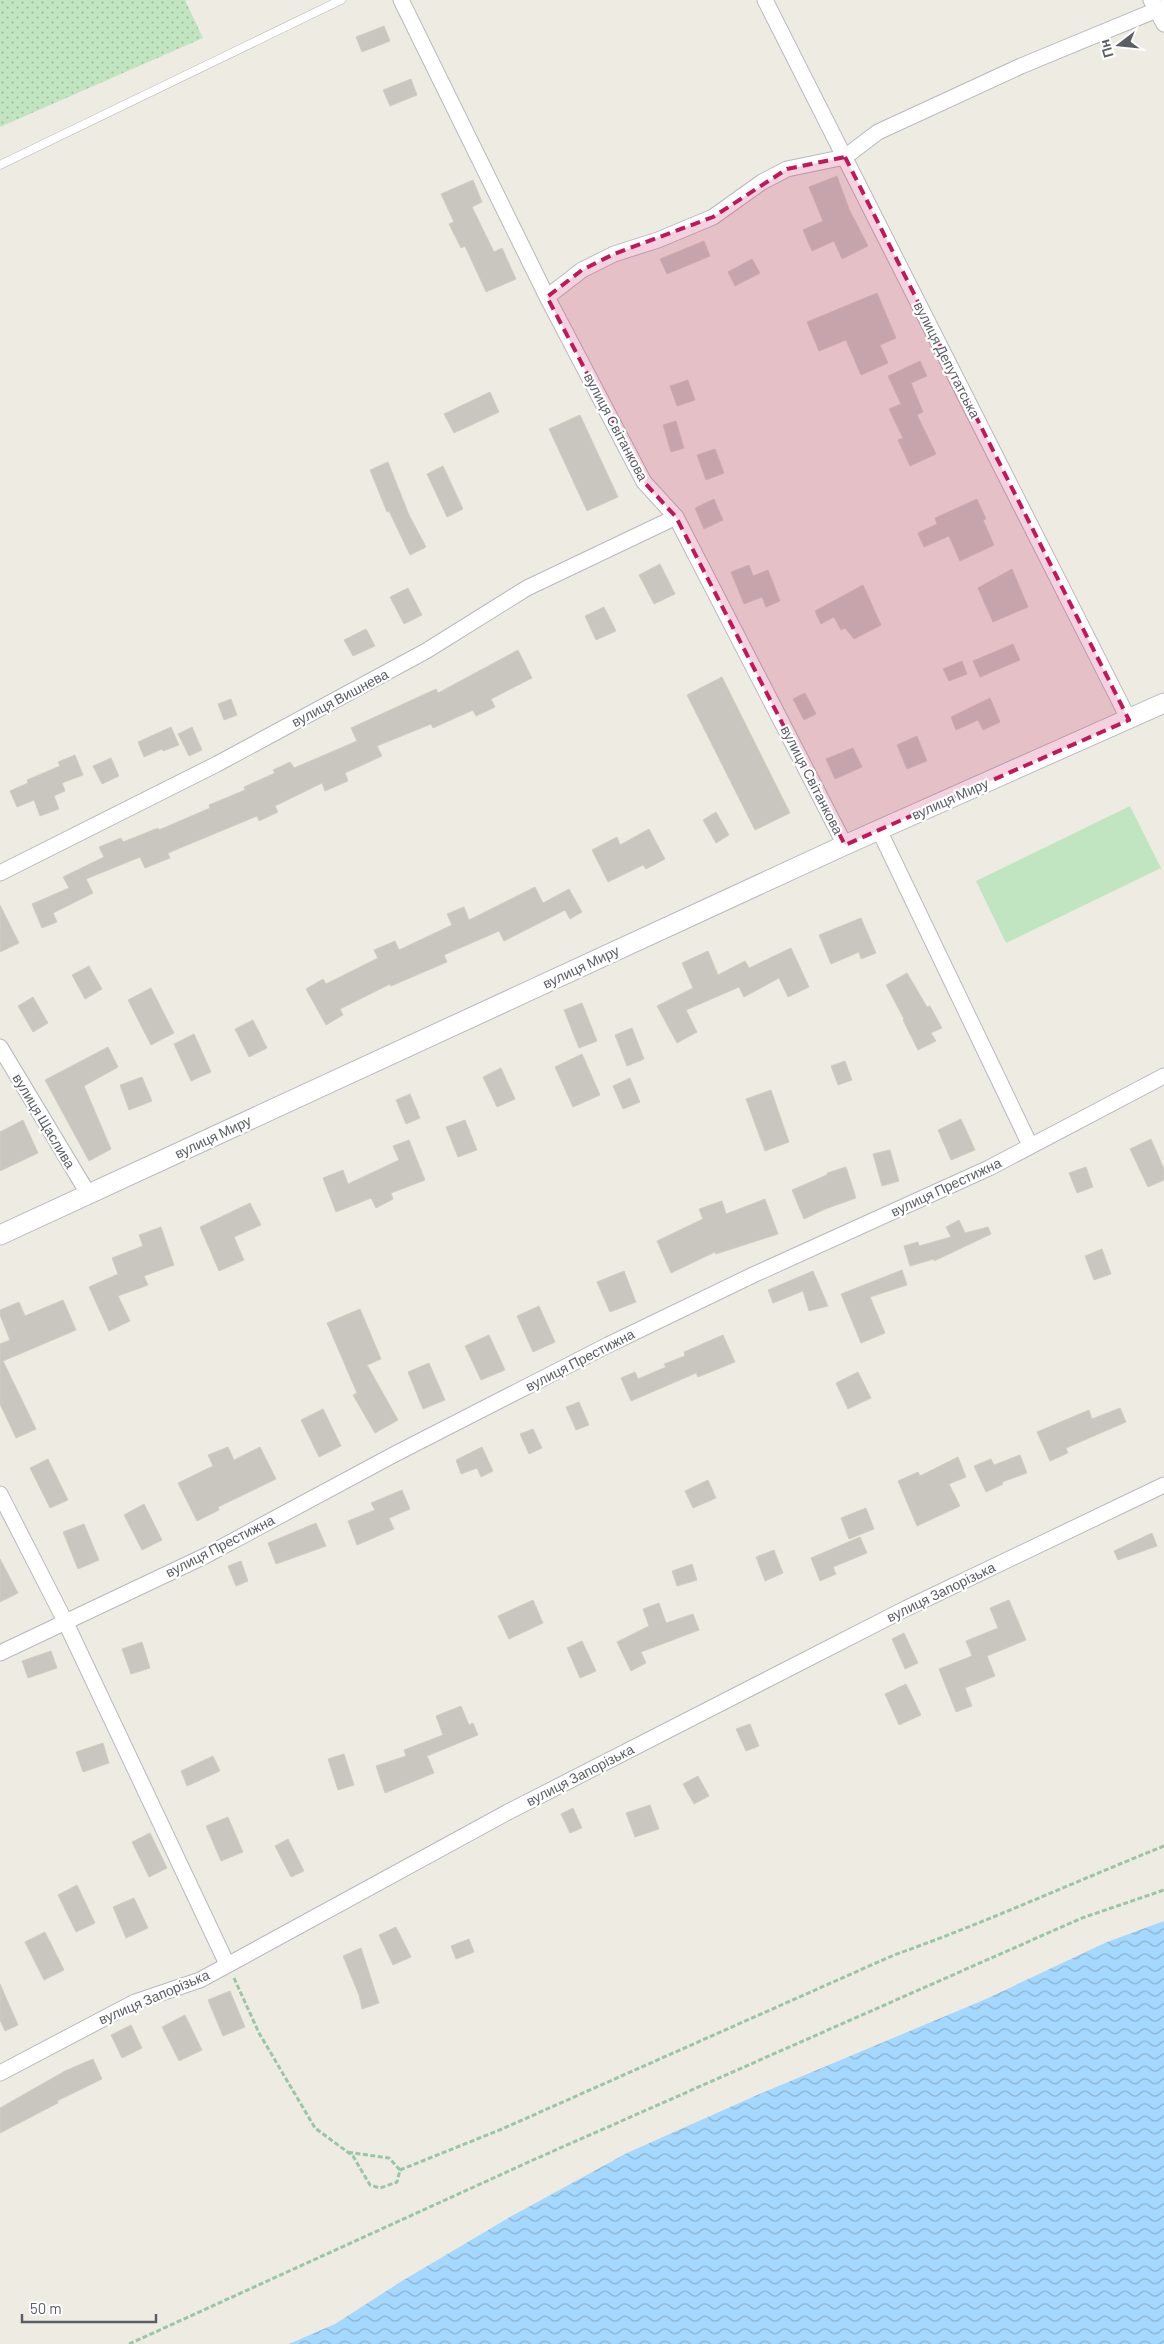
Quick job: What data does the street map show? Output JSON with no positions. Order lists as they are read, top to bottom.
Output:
{
  "streets": {
    "street": [
      "вулиця Депутатська",
      "вулиця Світанкова",
      "вулиця Вишнева",
      "вулиця Миру",
      "вулиця Щаслива",
      "вулиця Престижна",
      "вулиця Запорізька"
    ]
  },
  "crossings": [
    ["вулиця Депутатська", "вулиця Миру"],
    ["вулиця Світанкова", "вулиця Вишнева"],
    ["вулиця Світанкова", "вулиця Миру"],
    ["вулиця Миру", "вулиця Щаслива"]
  ],
  "scale_bar": "50 m",
  "north": "left"
}
